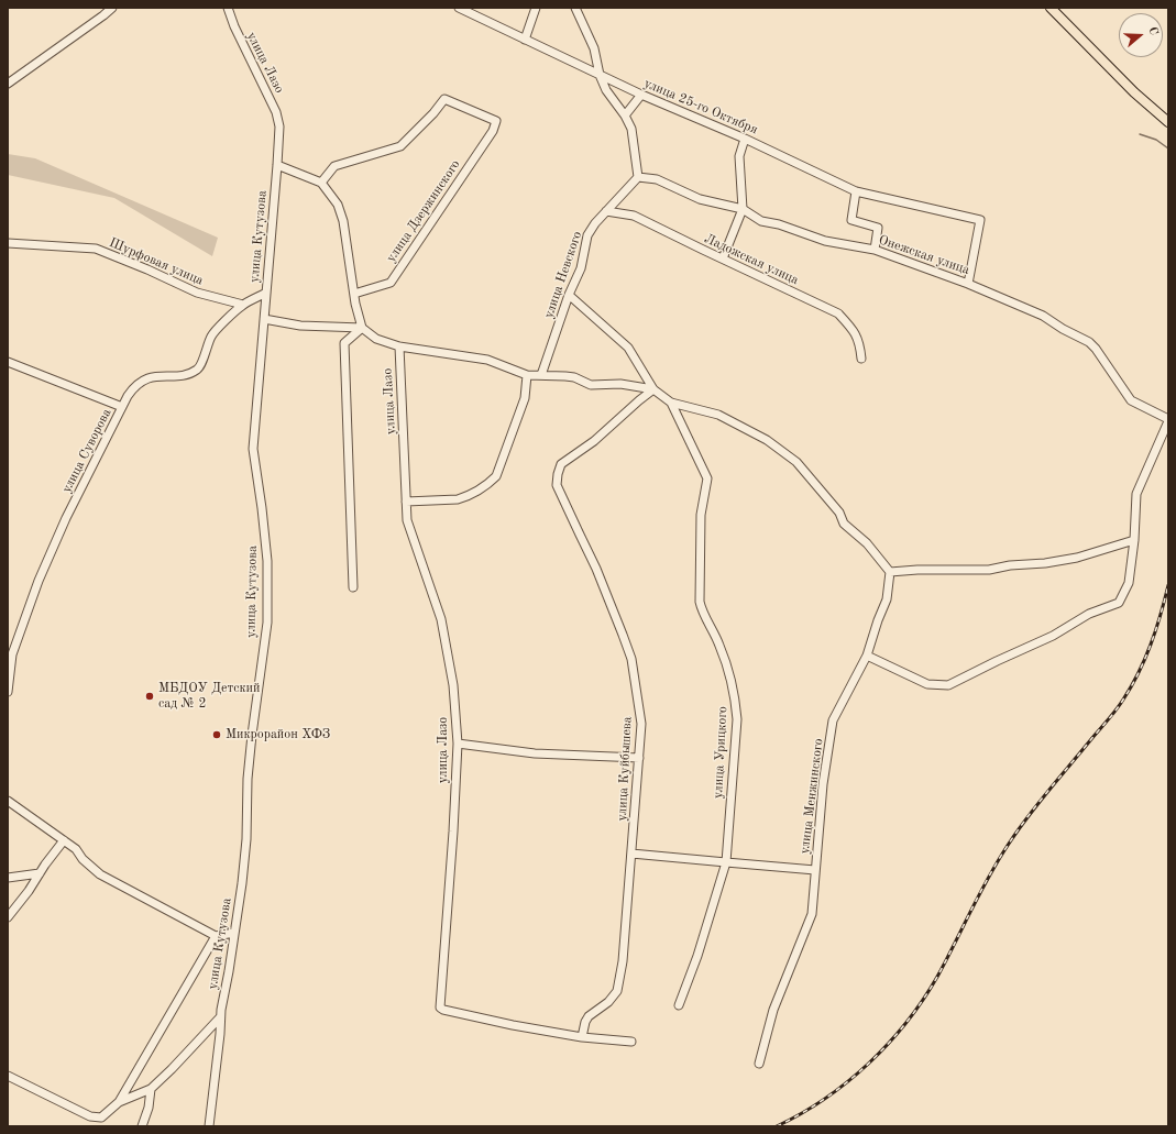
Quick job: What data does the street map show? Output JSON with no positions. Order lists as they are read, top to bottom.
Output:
{
  "streets": {
    "street": [
      "улица Лазо",
      "улица 25-го Октября",
      "улица Дзержинского",
      "улица Кутузова",
      "Онежская улица",
      "Ладожская улица",
      "Шурфовая улица",
      "улица Невского",
      "улица Суворова",
      "улица Урицкого",
      "улица Куйбышева",
      "улица Менжинского"
    ]
  },
  "crossings": [
    ["улица Лазо", "улица Кутузова"],
    ["улица Лазо", "улица Куйбышева"],
    ["улица 25-го Октября", "Онежская улица"],
    ["улица Кутузова", "улица Суворова"],
    ["Онежская улица", "улица Невского"],
    ["Ладожская улица", "улица Невского"],
    ["Шурфовая улица", "улица Суворова"]
  ],
  "places": ["МБДОУ Детский сад № 2", "Микрорайон ХФЗ"],
  "north": "right"
}
